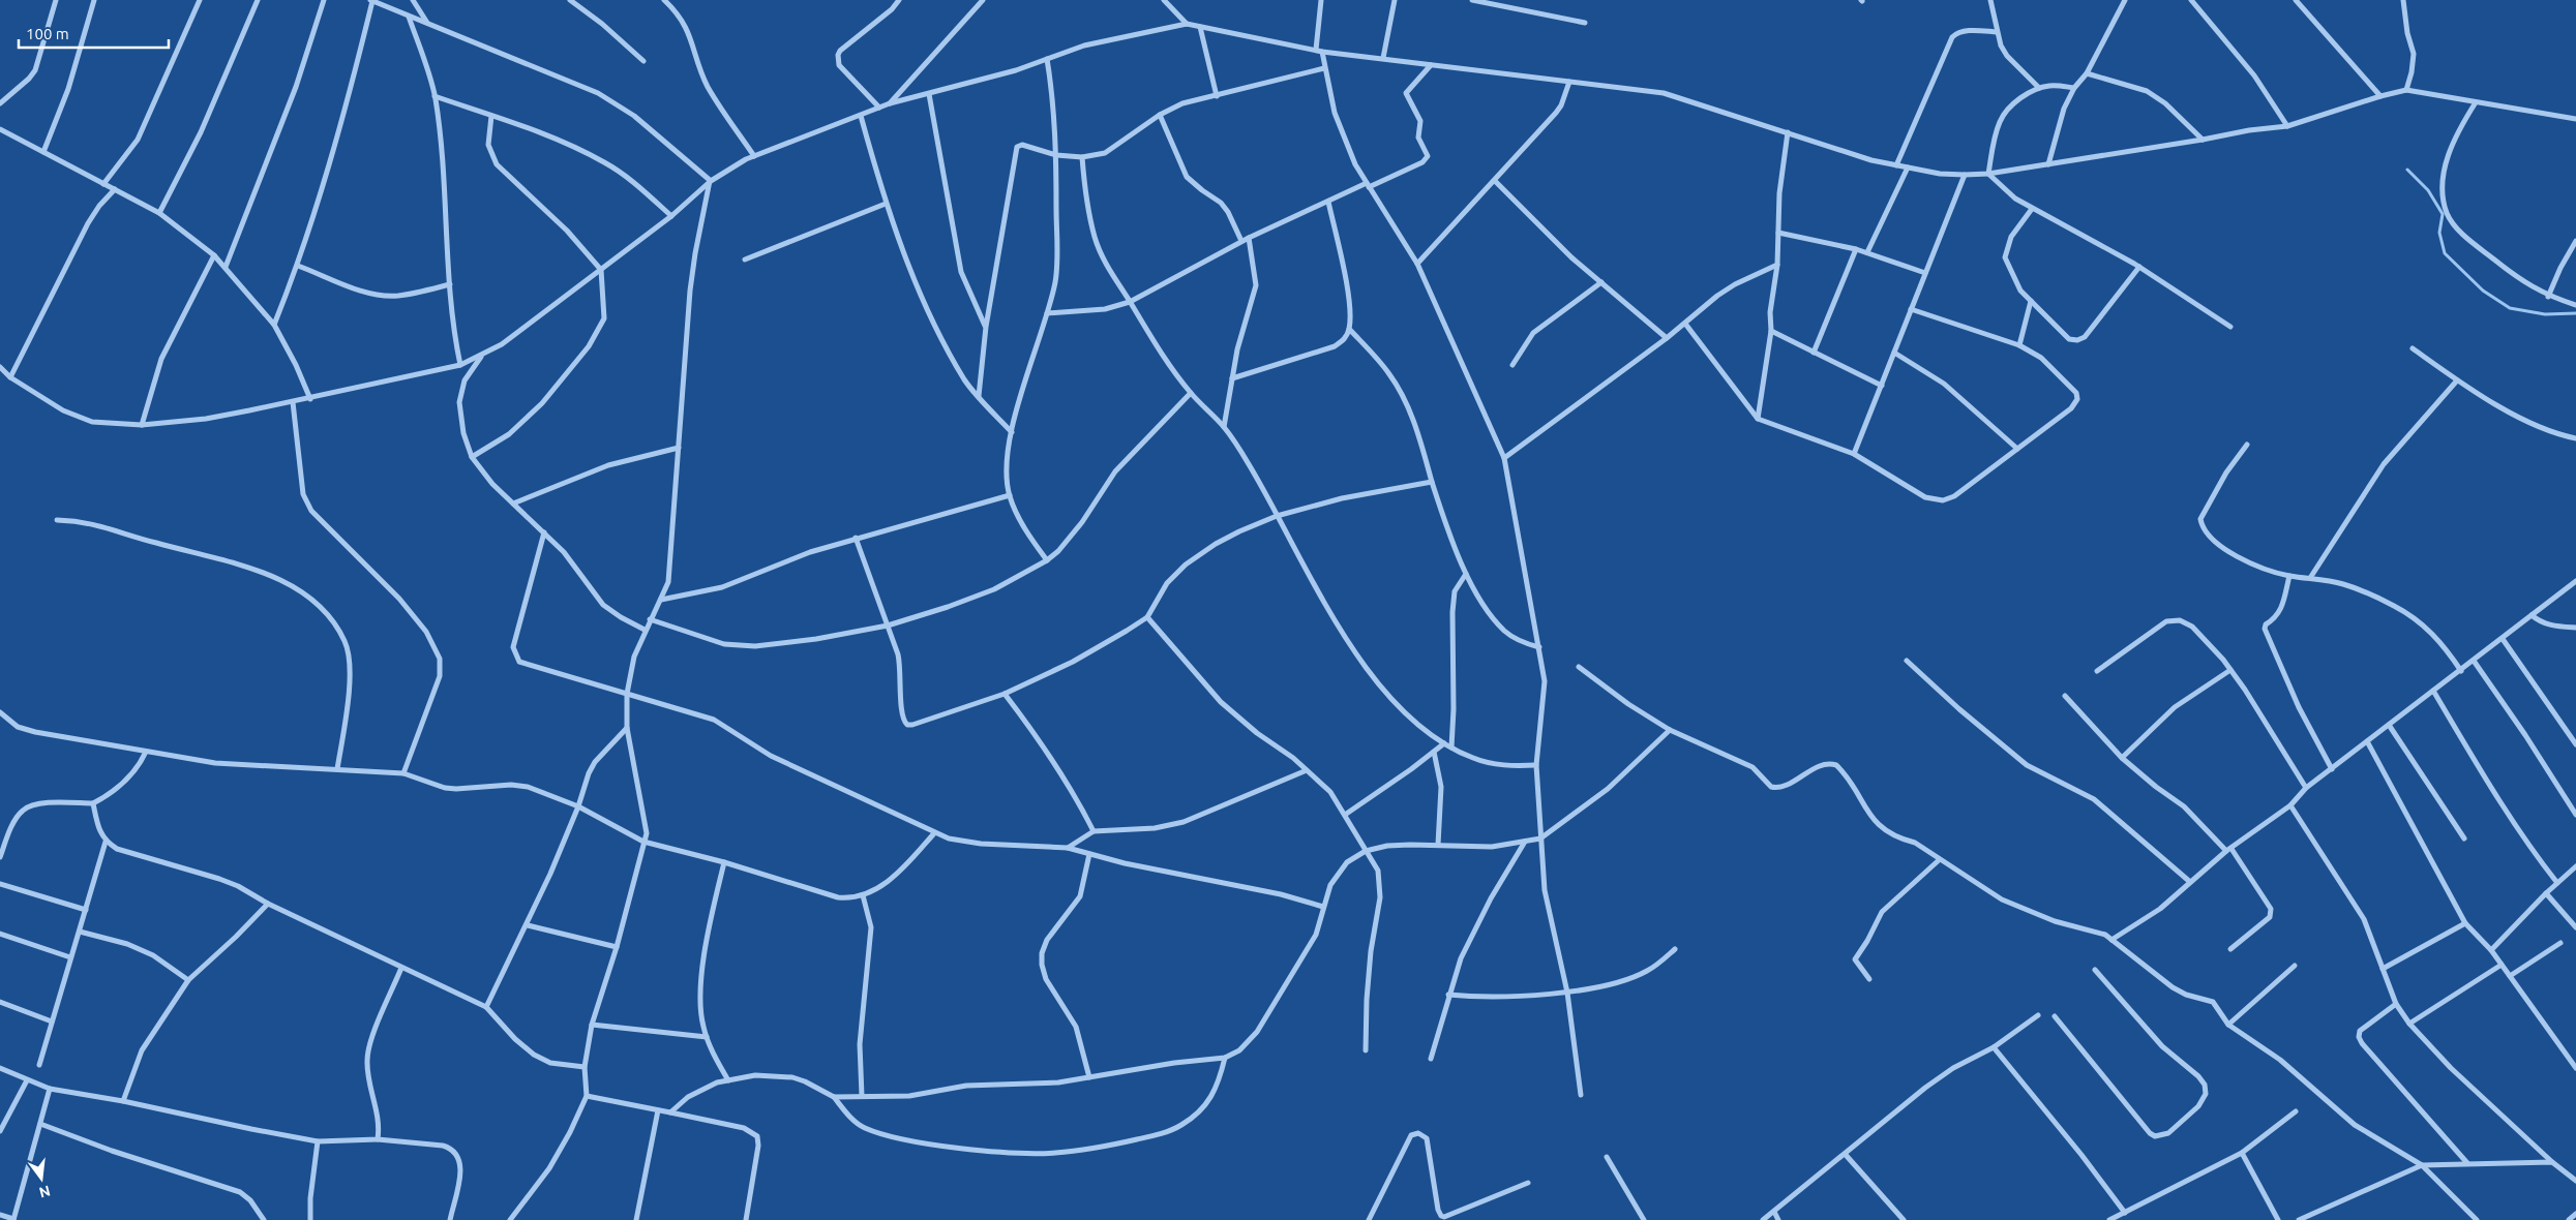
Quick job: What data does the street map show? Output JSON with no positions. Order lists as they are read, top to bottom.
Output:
{
  "scale_bar": "100 m",
  "north": "bottom"
}
